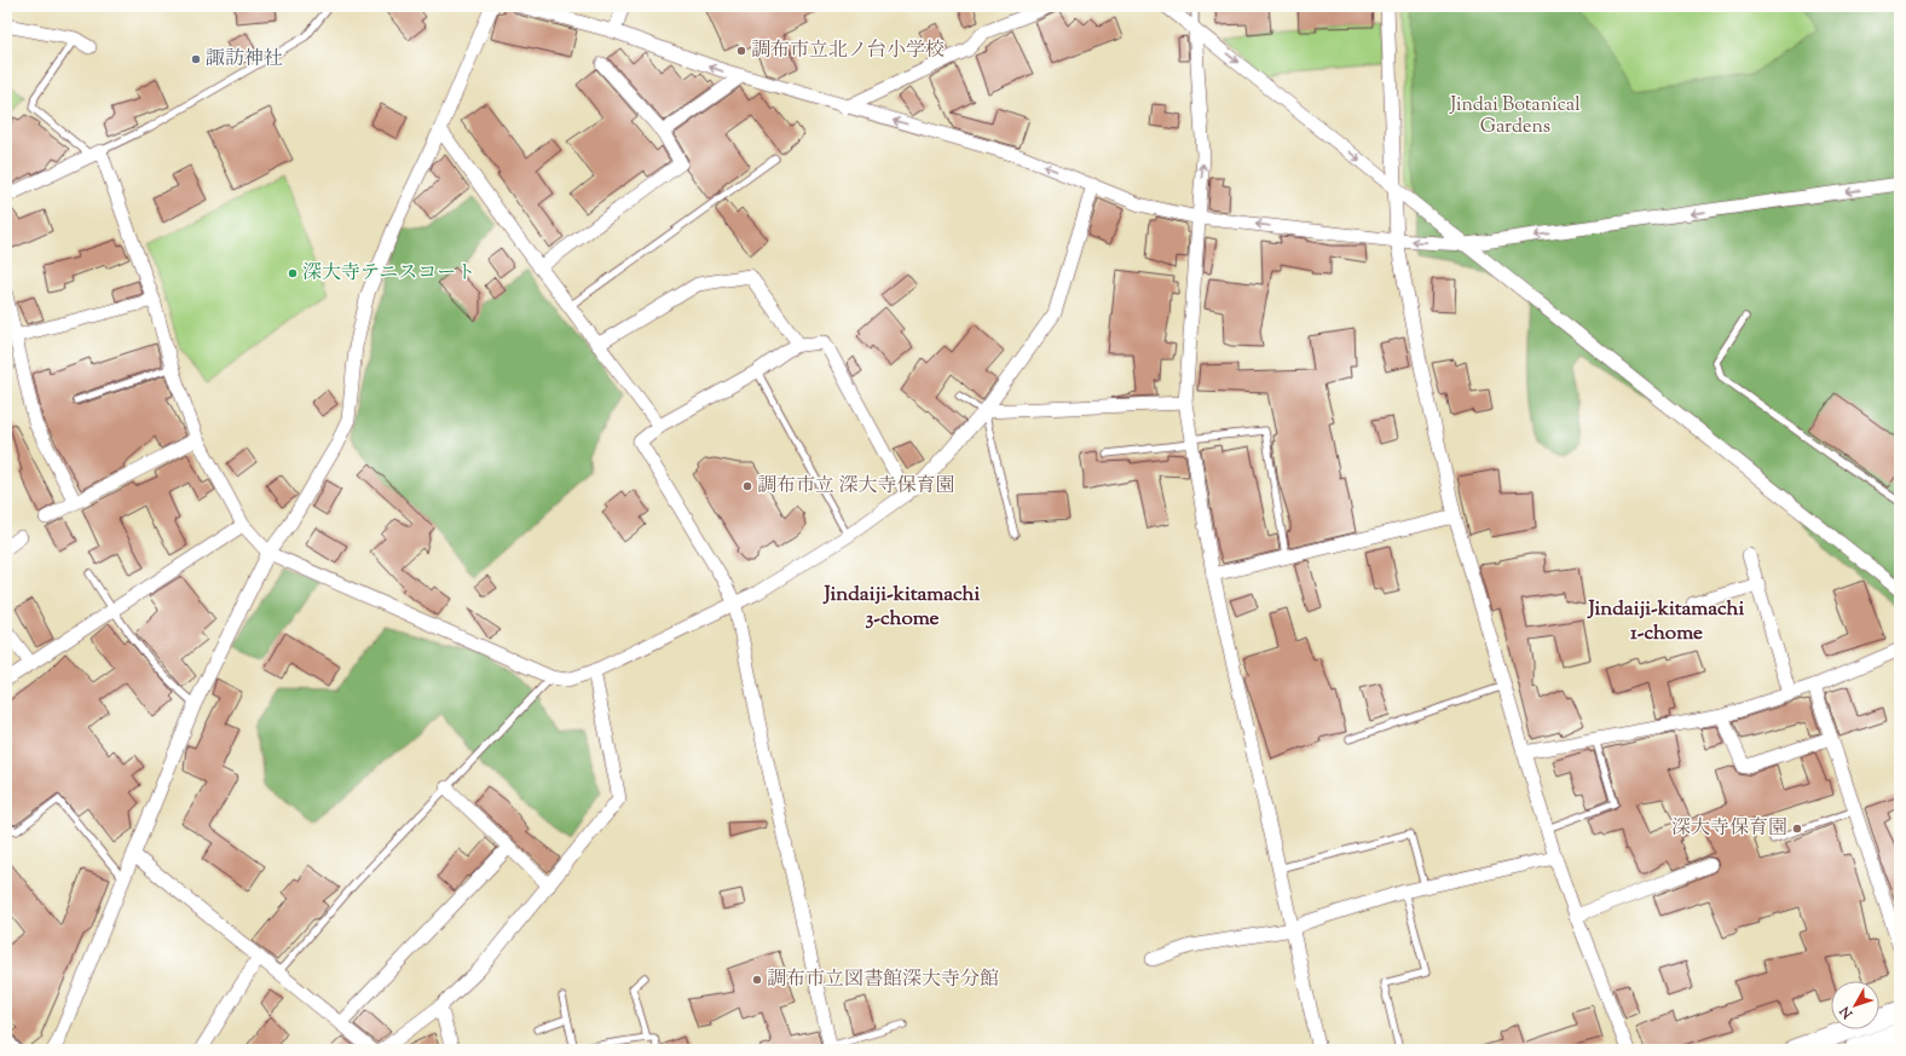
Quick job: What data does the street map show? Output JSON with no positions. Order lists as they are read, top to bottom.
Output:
{
  "districts": ["Jindaiji-kitamachi 3-chome", "Jindaiji-kitamachi 1-chome"],
  "parks": ["Jindai Botanical Gardens"],
  "places": [
    "調布市立北ノ台小学校",
    "諏訪神社",
    "深大寺テニスコート",
    "調布市立 深大寺保育園",
    "深大寺保育園",
    "調布市立図書館深大寺分館"
  ],
  "north": "bottom left"
}
